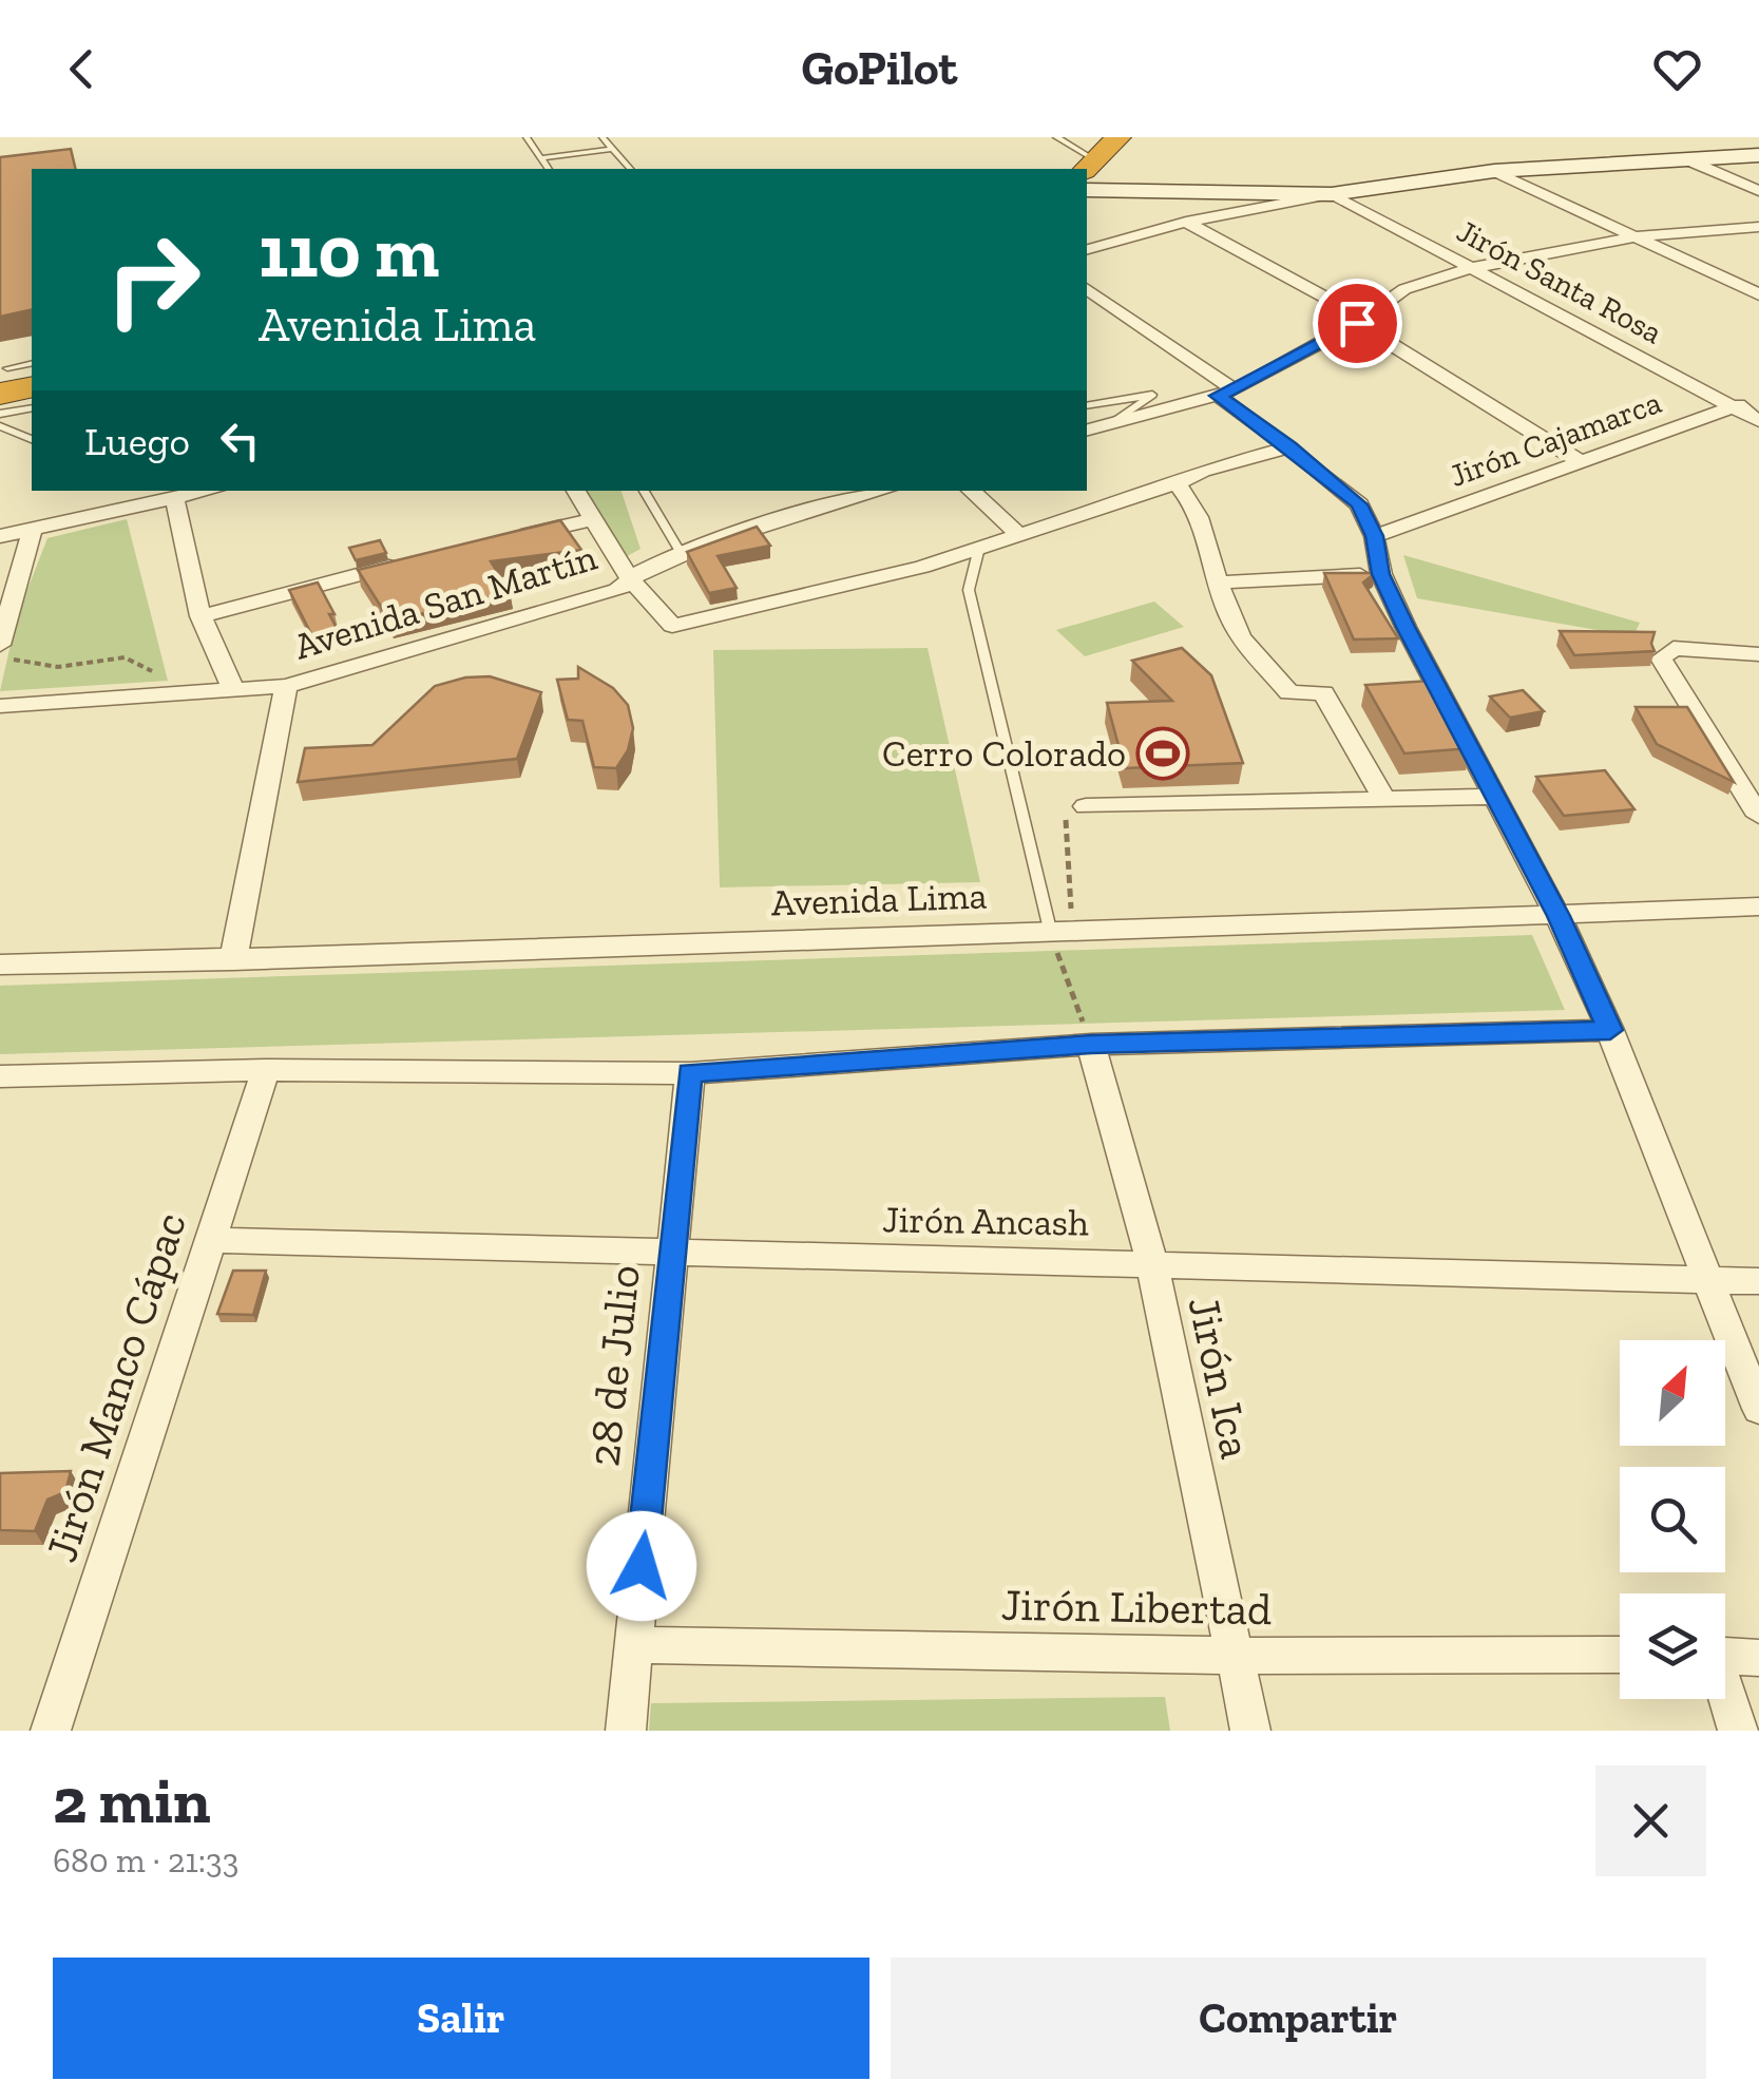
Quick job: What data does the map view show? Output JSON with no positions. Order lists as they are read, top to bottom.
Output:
{
  "streets": {
    "street": [
      "Jirón Santa Rosa",
      "Jirón Cajamarca",
      "Avenida San Martín",
      "Avenida Lima",
      "Jirón Ancash",
      "28 de Julio",
      "Jirón Ica",
      "Jirón Manco Cápac",
      "Jirón Libertad"
    ]
  },
  "crossings": [
    ["Jirón Santa Rosa", "Jirón Cajamarca"],
    ["Jirón Ancash", "28 de Julio"],
    ["Jirón Ancash", "Jirón Ica"],
    ["Jirón Ancash", "Jirón Manco Cápac"],
    ["28 de Julio", "Jirón Libertad"],
    ["Jirón Ica", "Jirón Libertad"]
  ],
  "places": {
    "sports": ["Cerro Colorado"]
  },
  "north": "top right",
  "page": {
    "header": "GoPilot",
    "turn": ["110 m", "Avenida Lima"],
    "then": "Luego",
    "heading": ["2 min", "680 m · 21:33"],
    "buttons": ["Salir", "Compartir"]
  }
}
